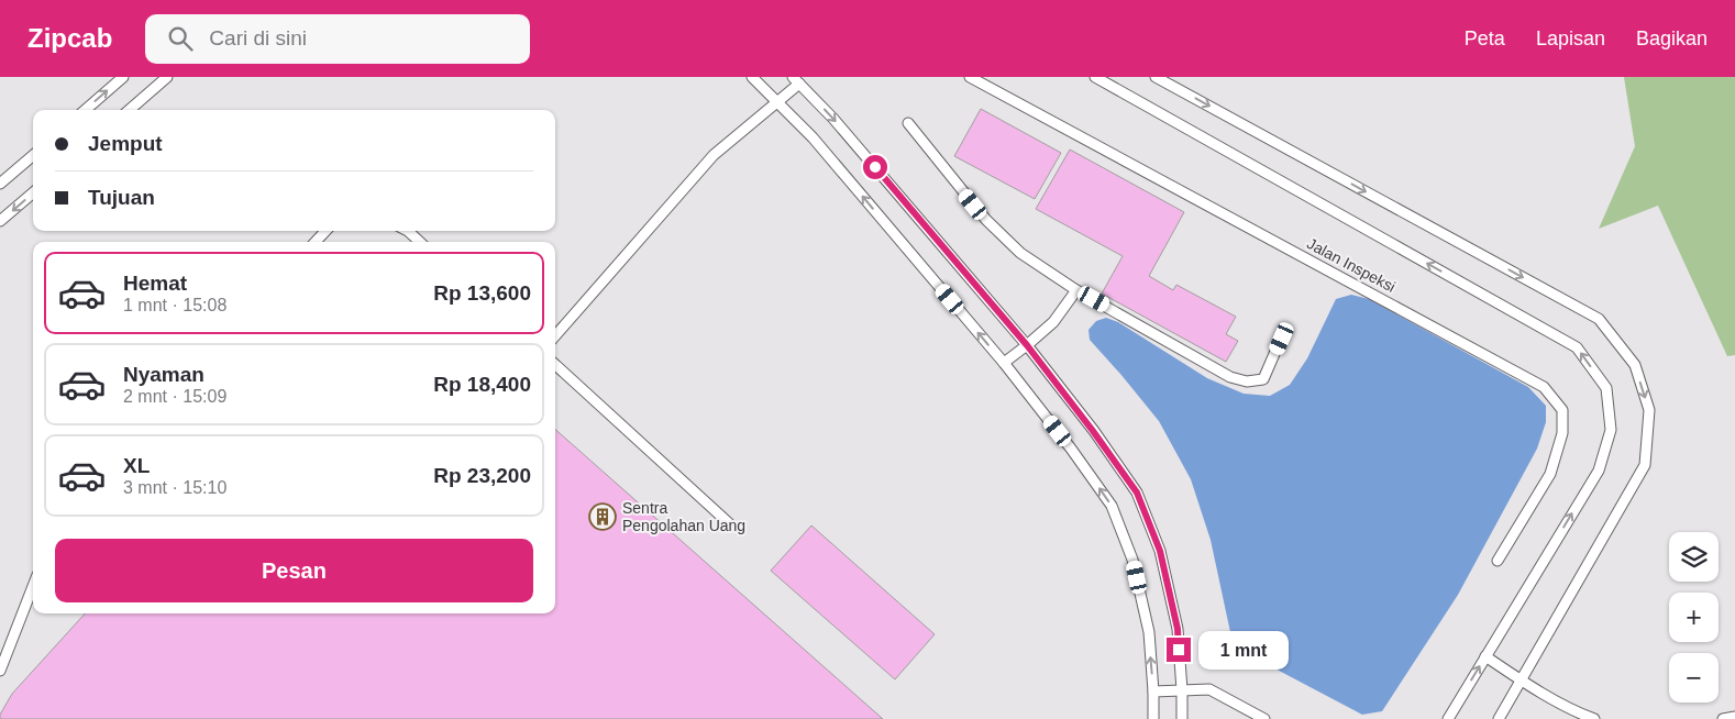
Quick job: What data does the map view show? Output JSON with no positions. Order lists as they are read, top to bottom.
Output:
{
  "streets": {
    "lane": ["Jalan Inspeksi"]
  },
  "places": {
    "building": ["Sentra Pengolahan Uang"]
  },
  "page": {
    "header": "Zipcab",
    "search": "Cari di sini",
    "nav": ["Peta", "Lapisan", "Bagikan"],
    "banner": ["Jemput", "Tujuan"],
    "list": [
      {
        "name": "Hemat",
        "note": "1 mnt · 15:08",
        "value": "Rp 13,600"
      },
      {
        "name": "Nyaman",
        "note": "2 mnt · 15:09",
        "value": "Rp 18,400"
      },
      {
        "name": "XL",
        "note": "3 mnt · 15:10",
        "value": "Rp 23,200"
      }
    ],
    "buttons": "Pesan",
    "map_buttons": ["+", "−"],
    "bubble": "1 mnt"
  }
}
